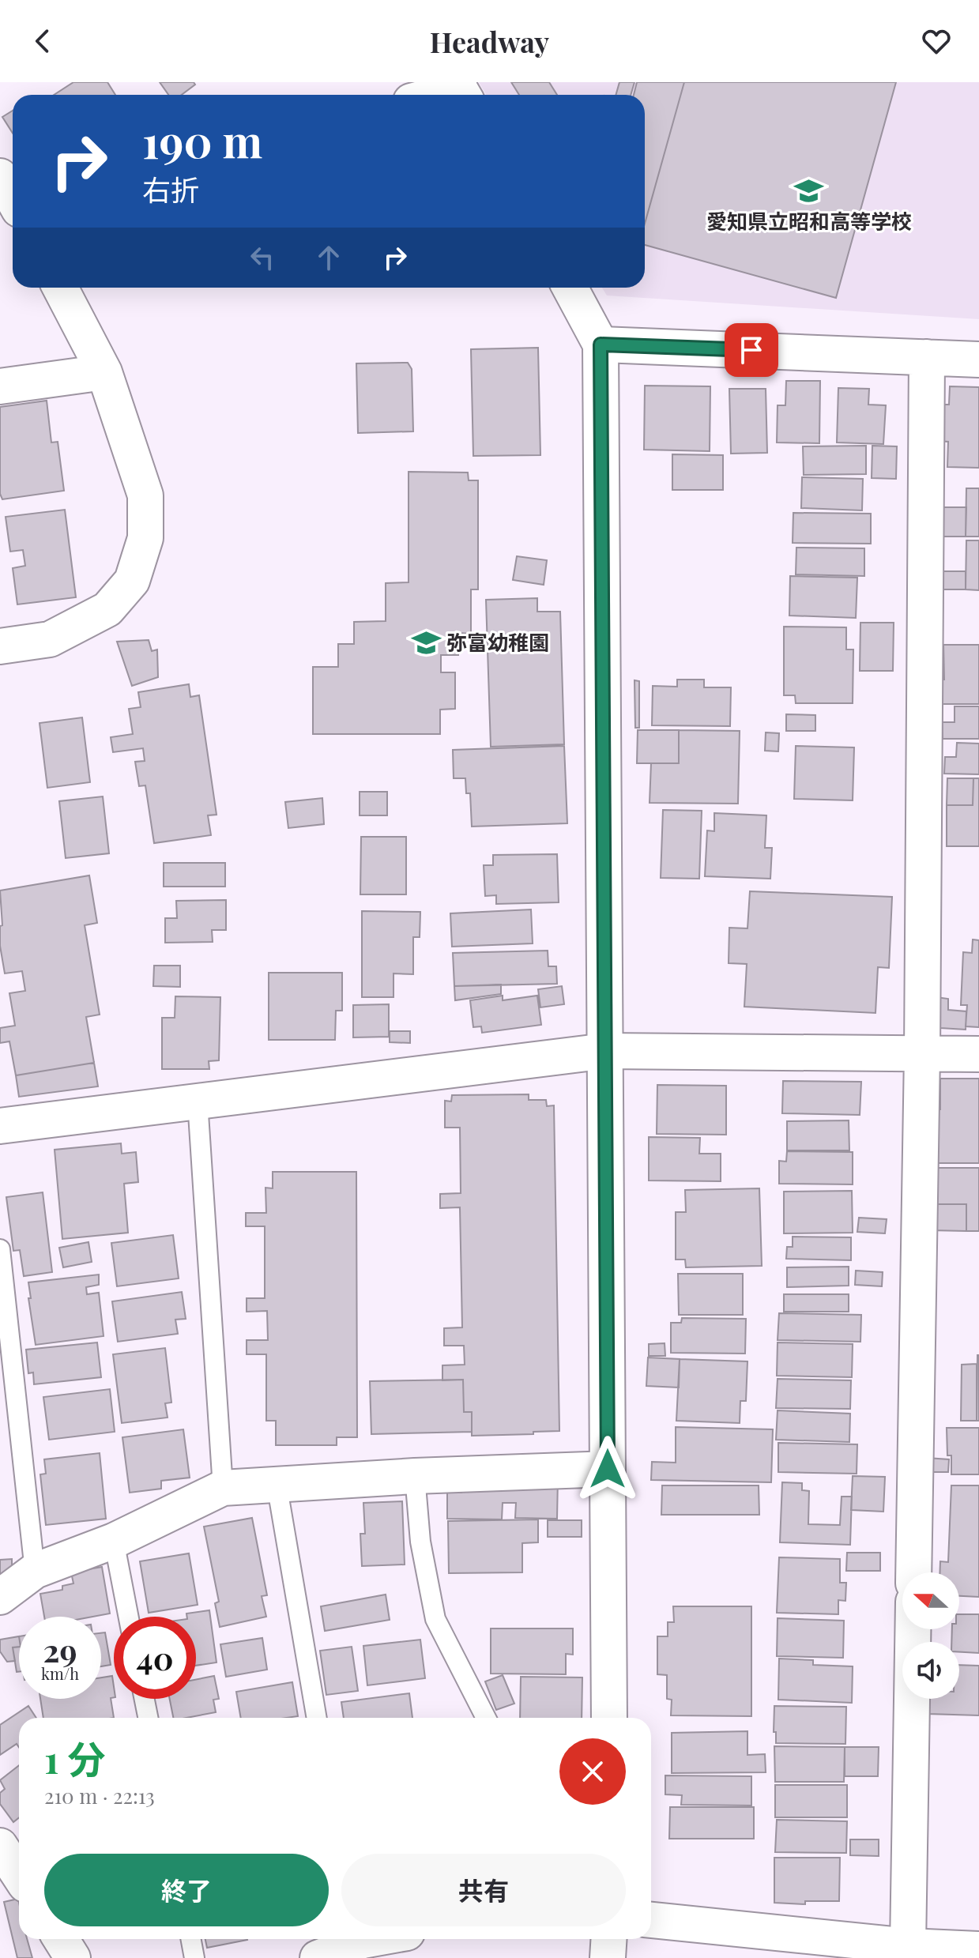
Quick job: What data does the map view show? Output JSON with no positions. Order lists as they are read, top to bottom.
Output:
{
  "places": {
    "school or university": ["愛知県立昭和高等学校", "弥富幼稚園"]
  },
  "north": "left",
  "page": {
    "header": "Headway",
    "turn": ["190 m", "右折"],
    "speed": "29 km/h",
    "limit": "40",
    "heading": ["1 分", "210 m · 22:13"],
    "buttons": ["終了", "共有"]
  }
}
